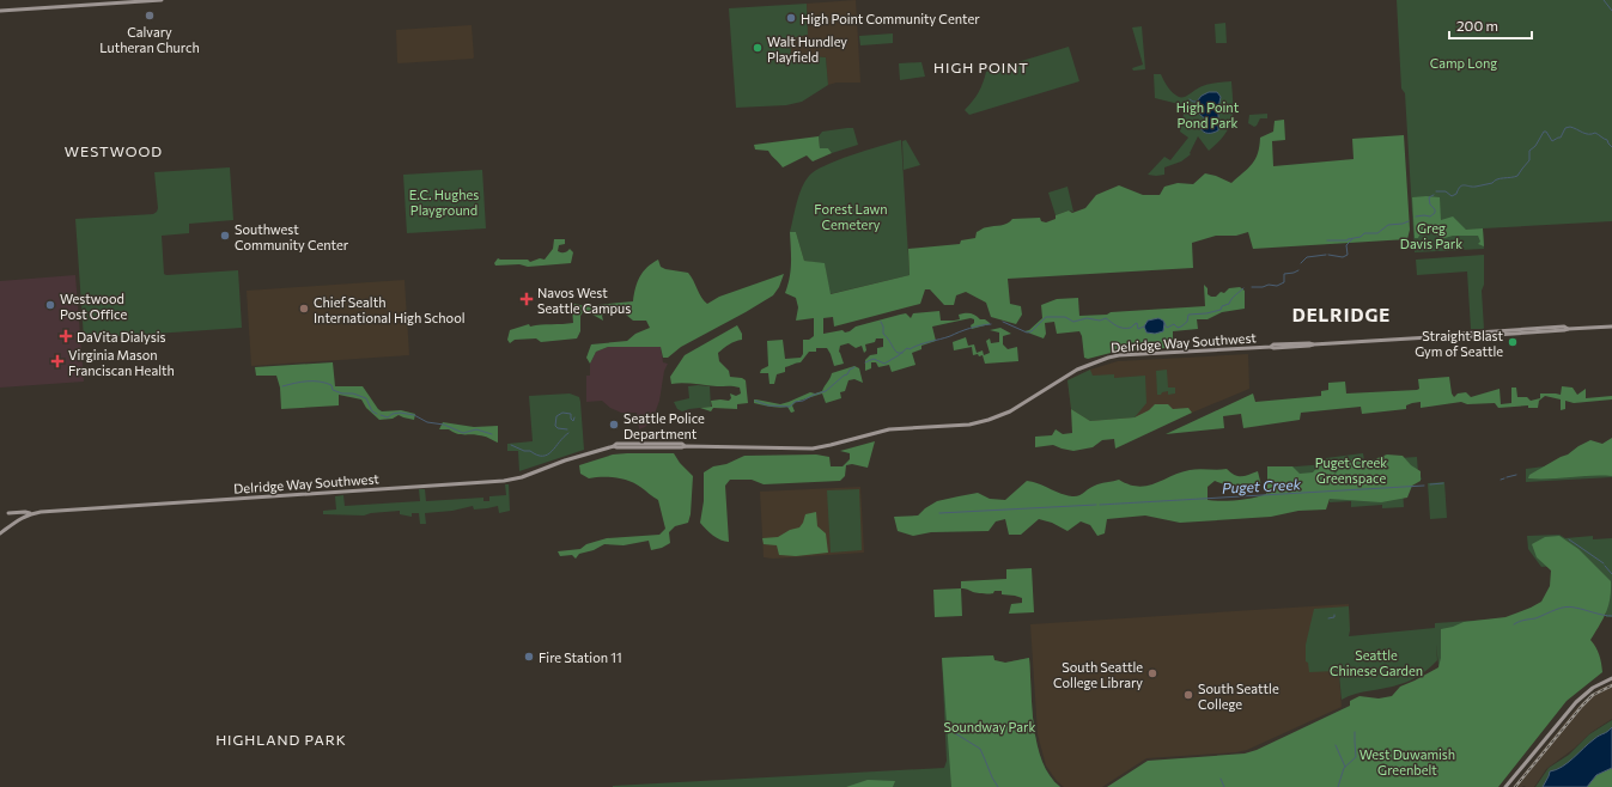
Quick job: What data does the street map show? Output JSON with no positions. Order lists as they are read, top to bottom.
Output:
{
  "streets": {
    "main road": ["Delridge Way Southwest"]
  },
  "districts": [
    "HIGH POINT",
    "WESTWOOD",
    "DELRIDGE",
    "HIGHLAND PARK"
  ],
  "water": ["Puget Creek"],
  "parks": [
    "Camp Long",
    "High Point Pond Park",
    "E.C. Hughes Playground",
    "Forest Lawn Cemetery",
    "Greg Davis Park",
    "Puget Creek Greenspace",
    "Seattle Chinese Garden",
    "Soundway Park",
    "West Duwamish Greenbelt"
  ],
  "places": {
    "other": [
      "Calvary Lutheran Church",
      "High Point Community Center",
      "Walt Hundley Playfield",
      "Southwest Community Center",
      "Westwood Post Office",
      "Chief Sealth International High School",
      "Straight Blast Gym of Seattle",
      "Seattle Police Department",
      "Fire Station 11",
      "South Seattle College Library",
      "South Seattle College"
    ],
    "health": ["Navos West Seattle Campus", "DaVita Dialysis", "Virginia Mason Franciscan Health"]
  },
  "scale_bar": "200 m"
}
